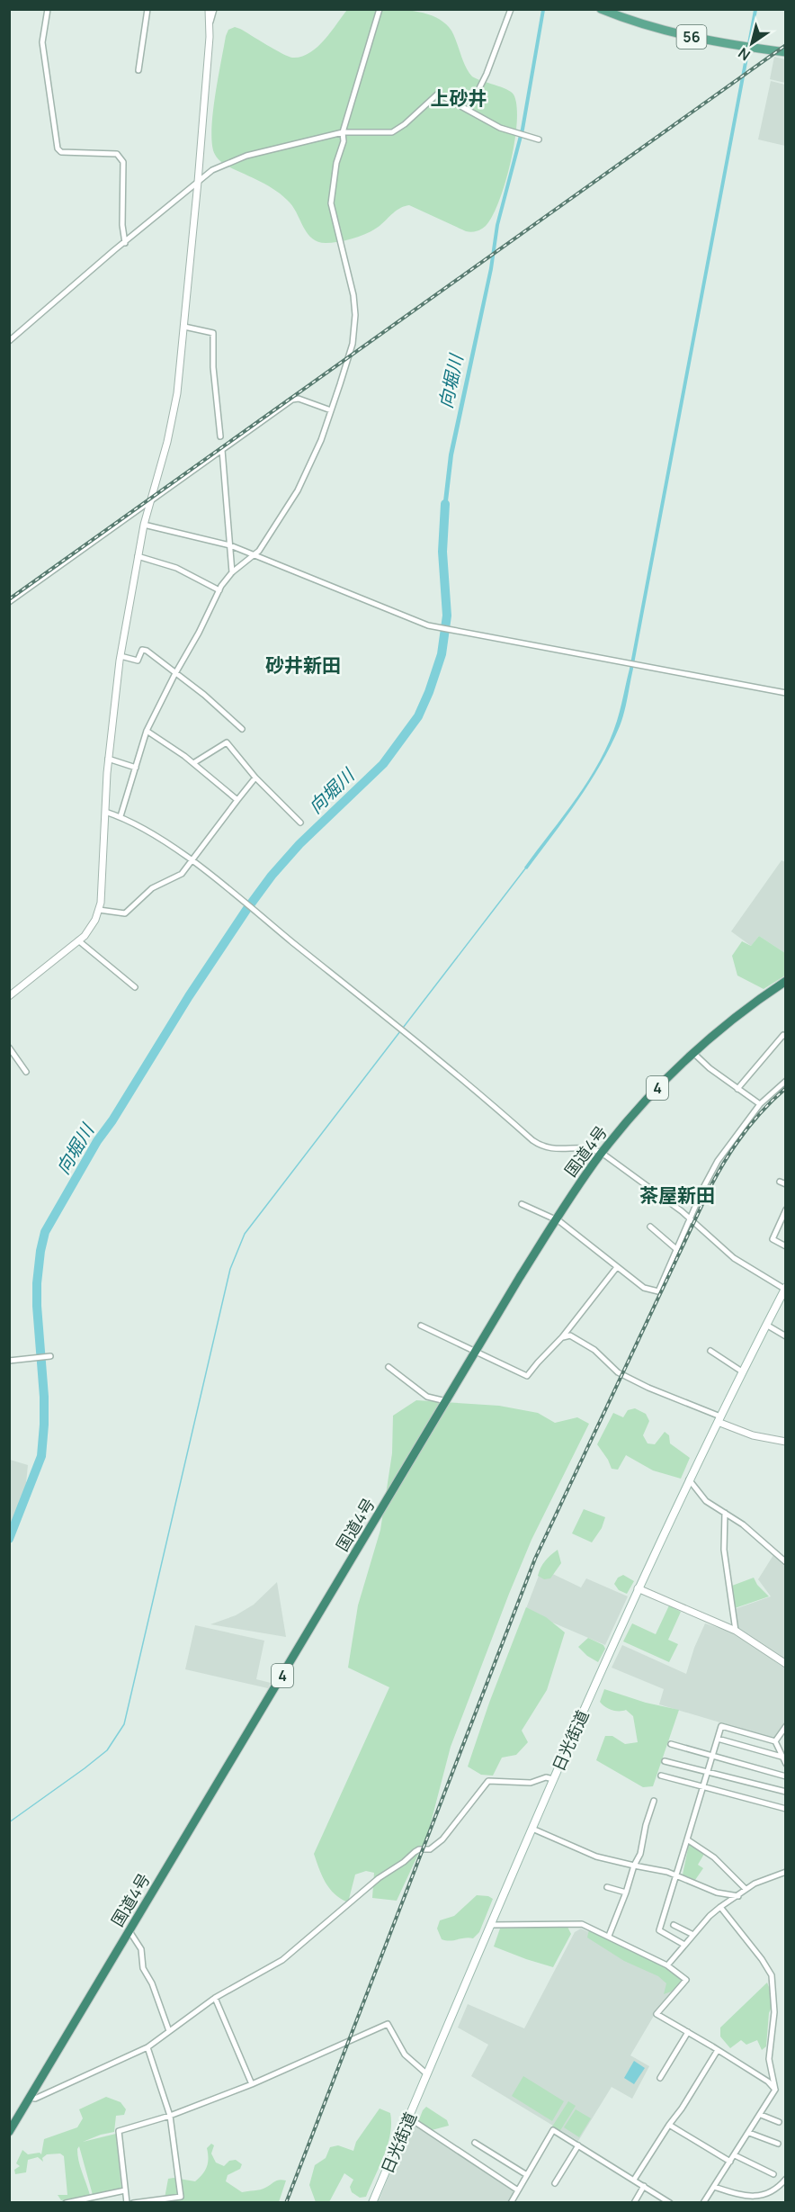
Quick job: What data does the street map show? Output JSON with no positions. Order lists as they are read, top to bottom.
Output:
{
  "streets": {
    "highway": ["4", "国道4号"],
    "main road": ["56", "日光街道"]
  },
  "districts": ["上砂井", "砂井新田", "茶屋新田"],
  "water": ["向堀川"],
  "north": "bottom left"
}
